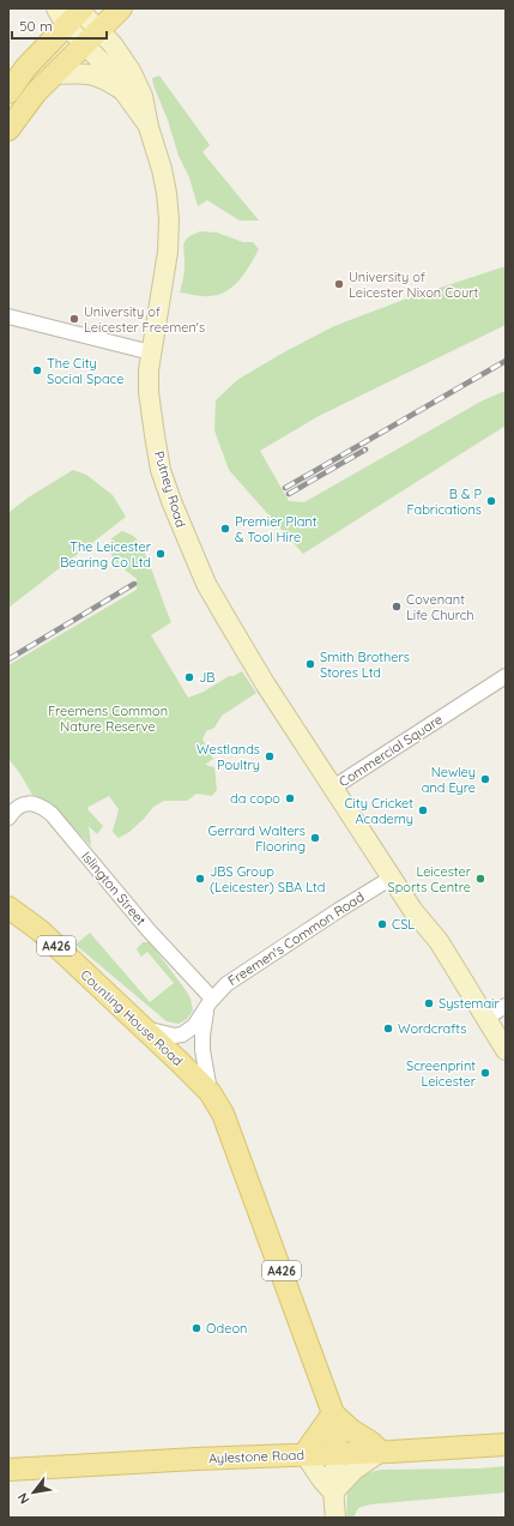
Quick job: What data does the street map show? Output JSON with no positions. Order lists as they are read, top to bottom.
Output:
{
  "streets": {
    "main road": ["A426", "Counting House Road", "Aylestone Road"],
    "street": [
      "Putney Road",
      "Commercial Square",
      "Islington Street",
      "Freemen's Common Road"
    ]
  },
  "crossings": [
    ["Putney Road", "Commercial Square"],
    ["Commercial Square", "Freemen's Common Road"],
    ["Islington Street", "Freemen's Common Road"],
    ["Freemen's Common Road", "Counting House Road"],
    ["A426", "Counting House Road"],
    ["A426", "Aylestone Road"]
  ],
  "parks": ["Freemens Common Nature Reserve"],
  "places": [
    "University of Leicester Nixon Court",
    "University of Leicester Freemen's",
    "The City Social Space",
    "B & P Fabrications",
    "Premier Plant & Tool Hire",
    "The Leicester Bearing Co Ltd",
    "Covenant Life Church",
    "Smith Brothers Stores Ltd",
    "JB",
    "Westlands Poultry",
    "Newley and Eyre",
    "da copo",
    "City Cricket Academy",
    "Gerrard Walters Flooring",
    "JBS Group (Leicester) SBA Ltd",
    "Leicester Sports Centre",
    "CSL",
    "Systemair",
    "Wordcrafts",
    "Screenprint Leicester",
    "Odeon"
  ],
  "scale_bar": "50 m",
  "north": "bottom left"
}
